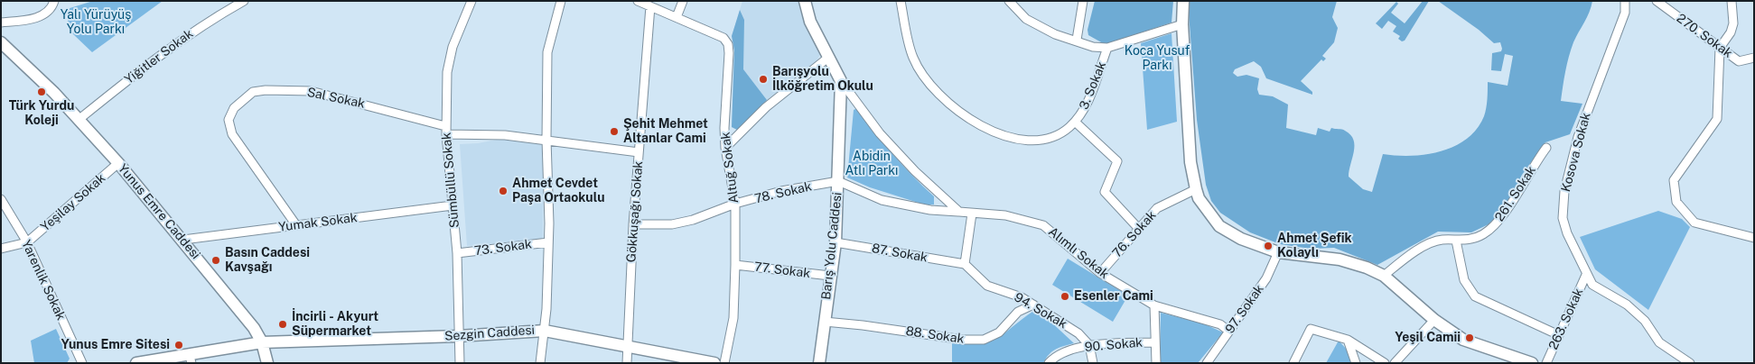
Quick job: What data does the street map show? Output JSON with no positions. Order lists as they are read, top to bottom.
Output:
{
  "streets": {
    "main road": ["Yunus Emre Caddesi", "Barış Yolu Caddesi", "Sezgin Caddesi"],
    "street": [
      "270. Sokak",
      "Yiğitler Sokak",
      "3. Sokak",
      "Sal Sokak",
      "Kosova Sokak",
      "Altuğ Sokak",
      "Sümbüllü Sokak",
      "78. Sokak",
      "261. Sokak",
      "Yeşilay Sokak",
      "Gökkuşağı Sokak",
      "Yumak Sokak",
      "76. Sokak",
      "73. Sokak",
      "87. Sokak",
      "Alımlı Sokak",
      "77. Sokak",
      "Yarenlik Sokak",
      "97. Sokak",
      "94. Sokak",
      "263. Sokak",
      "88. Sokak",
      "90. Sokak"
    ]
  },
  "crossings": [
    ["Yiğitler Sokak", "Yunus Emre Caddesi"],
    ["Sal Sokak", "Sümbüllü Sokak"],
    ["Sal Sokak", "Gökkuşağı Sokak"],
    ["Sal Sokak", "Yumak Sokak"],
    ["Kosova Sokak", "263. Sokak"],
    ["Altuğ Sokak", "78. Sokak"],
    ["Altuğ Sokak", "Gökkuşağı Sokak"],
    ["Altuğ Sokak", "77. Sokak"],
    ["Sümbüllü Sokak", "Yumak Sokak"],
    ["Sümbüllü Sokak", "73. Sokak"],
    ["Sümbüllü Sokak", "Sezgin Caddesi"],
    ["78. Sokak", "Gökkuşağı Sokak"],
    ["78. Sokak", "Barış Yolu Caddesi"],
    ["Yeşilay Sokak", "Yunus Emre Caddesi"],
    ["Yeşilay Sokak", "Yarenlik Sokak"],
    ["Yunus Emre Caddesi", "Yumak Sokak"],
    ["Yunus Emre Caddesi", "Sezgin Caddesi"],
    ["Gökkuşağı Sokak", "Sezgin Caddesi"],
    ["76. Sokak", "Alımlı Sokak"],
    ["Barış Yolu Caddesi", "87. Sokak"],
    ["Barış Yolu Caddesi", "77. Sokak"],
    ["Barış Yolu Caddesi", "88. Sokak"],
    ["87. Sokak", "94. Sokak"],
    ["Alımlı Sokak", "97. Sokak"],
    ["94. Sokak", "88. Sokak"],
    ["94. Sokak", "90. Sokak"]
  ],
  "parks": ["Yalı Yürüyüş Yolu Parkı", "Koca Yusuf Parkı", "Abidin Atlı Parkı"],
  "places": [
    "Barışyolu İlköğretim Okulu",
    "Türk Yurdu Koleji",
    "Şehit Mehmet Altanlar Cami",
    "Ahmet Cevdet Paşa Ortaokulu",
    "Ahmet Şefik Kolaylı",
    "Basın Caddesi Kavşağı",
    "Esenler Cami",
    "İncirli - Akyurt Süpermarket",
    "Yeşil Camii",
    "Yunus Emre Sitesi"
  ]
}
